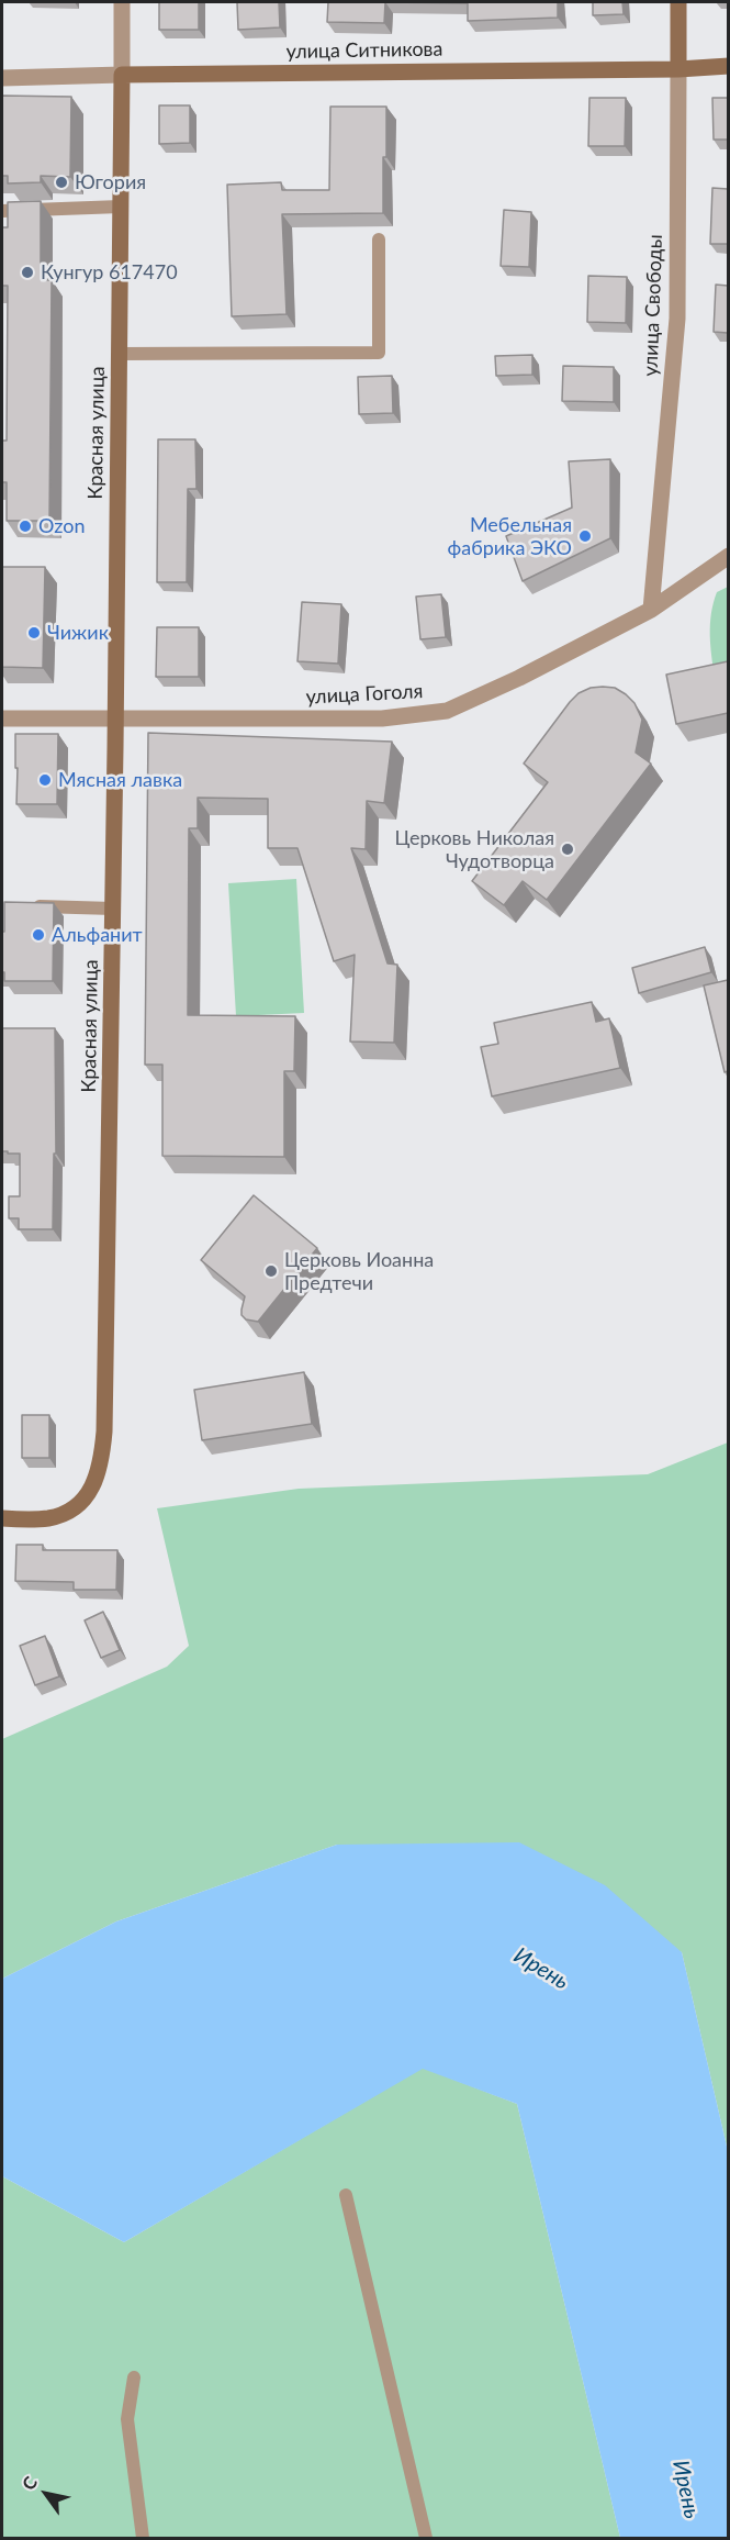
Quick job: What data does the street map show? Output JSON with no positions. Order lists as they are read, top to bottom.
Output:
{
  "streets": {
    "main road": ["улица Ситникова", "улица Свободы", "Красная улица"],
    "street": ["улица Гоголя"]
  },
  "crossings": [
    ["улица Ситникова", "улица Свободы"],
    ["улица Ситникова", "Красная улица"],
    ["улица Свободы", "улица Гоголя"],
    ["Красная улица", "улица Гоголя"]
  ],
  "water": ["Ирень"],
  "places": [
    "Югория",
    "Кунгур 617470",
    "Ozon",
    "Мебельная фабрика ЭКО",
    "Чижик",
    "Мясная лавка",
    "Церковь Николая Чудотворца",
    "Альфанит",
    "Церковь Иоанна Предтечи"
  ],
  "north": "top left"
}
